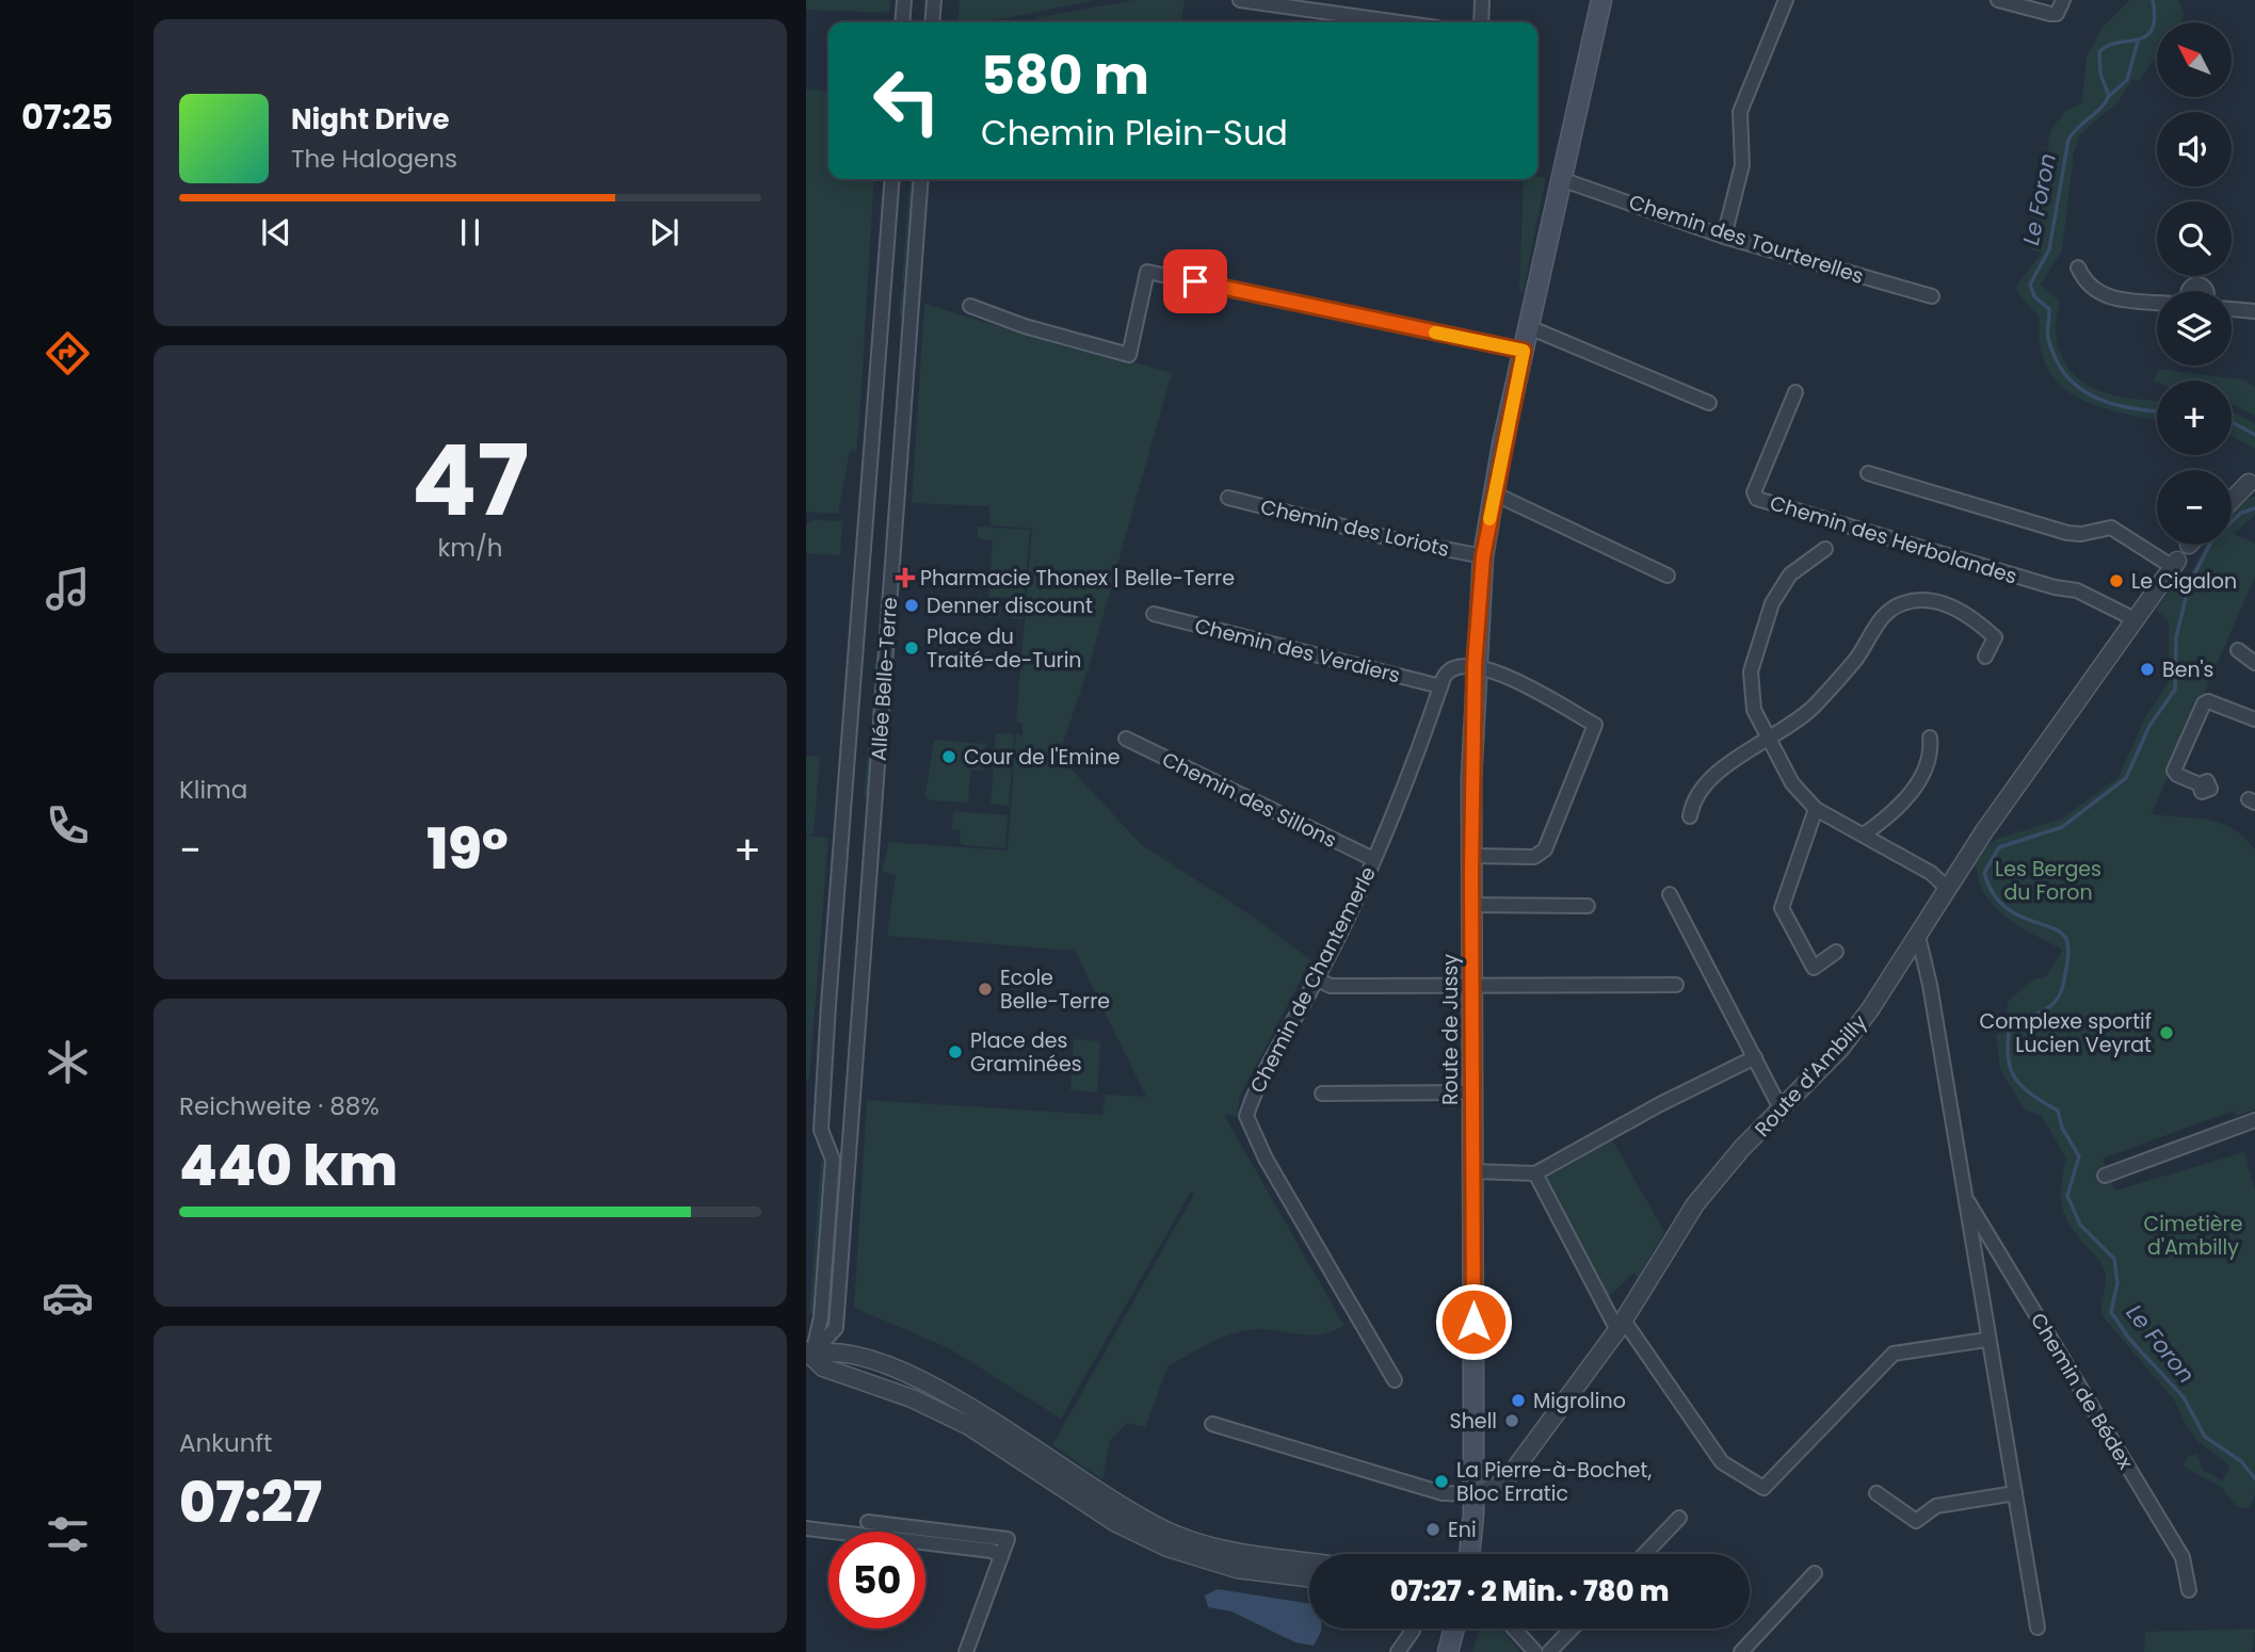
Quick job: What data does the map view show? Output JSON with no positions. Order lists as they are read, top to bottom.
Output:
{
  "streets": {
    "main road": ["Route de Jussy"],
    "street": [
      "Chemin des Tourterelles",
      "Chemin des Loriots",
      "Chemin des Herbolandes",
      "Chemin des Verdiers",
      "Allée Belle-Terre",
      "Chemin des Sillons",
      "Chemin de Chantemerle",
      "Route d'Ambilly",
      "Chemin de Bédex"
    ]
  },
  "crossings": [
    ["Chemin des Tourterelles", "Route de Jussy"],
    ["Chemin des Loriots", "Route de Jussy"],
    ["Chemin des Herbolandes", "Route d'Ambilly"],
    ["Chemin des Verdiers", "Chemin de Chantemerle"],
    ["Chemin des Sillons", "Chemin de Chantemerle"],
    ["Route de Jussy", "Route d'Ambilly"],
    ["Route d'Ambilly", "Chemin de Bédex"]
  ],
  "water": ["Le Foron"],
  "parks": ["Les Berges du Foron", "Cimetière d'Ambilly"],
  "places": {
    "health": ["Pharmacie Thonex | Belle-Terre"],
    "other": [
      "Le Cigalon",
      "Denner discount",
      "Place du Traité-de-Turin",
      "Ben's",
      "Cour de l'Emine",
      "Ecole Belle-Terre",
      "Complexe sportif Lucien Veyrat",
      "Place des Graminées",
      "Migrolino",
      "Shell",
      "La Pierre-à-Bochet, Bloc Erratic",
      "Eni"
    ]
  },
  "north": "top left",
  "page": {
    "tabs": "07:25",
    "map_buttons": ["+", "−"],
    "turn": ["580 m", "Chemin Plein-Sud"],
    "song": ["Night Drive", "The Halogens"],
    "tile": [
      ["47", "km/h"],
      "Klima",
      ["Reichweite · 88%", "440 km"],
      ["Ankunft", "07:27"]
    ],
    "heat": ["−", "19°", "+"],
    "limit": "50",
    "trip": "07:27 · 2 Min. · 780 m"
  }
}
